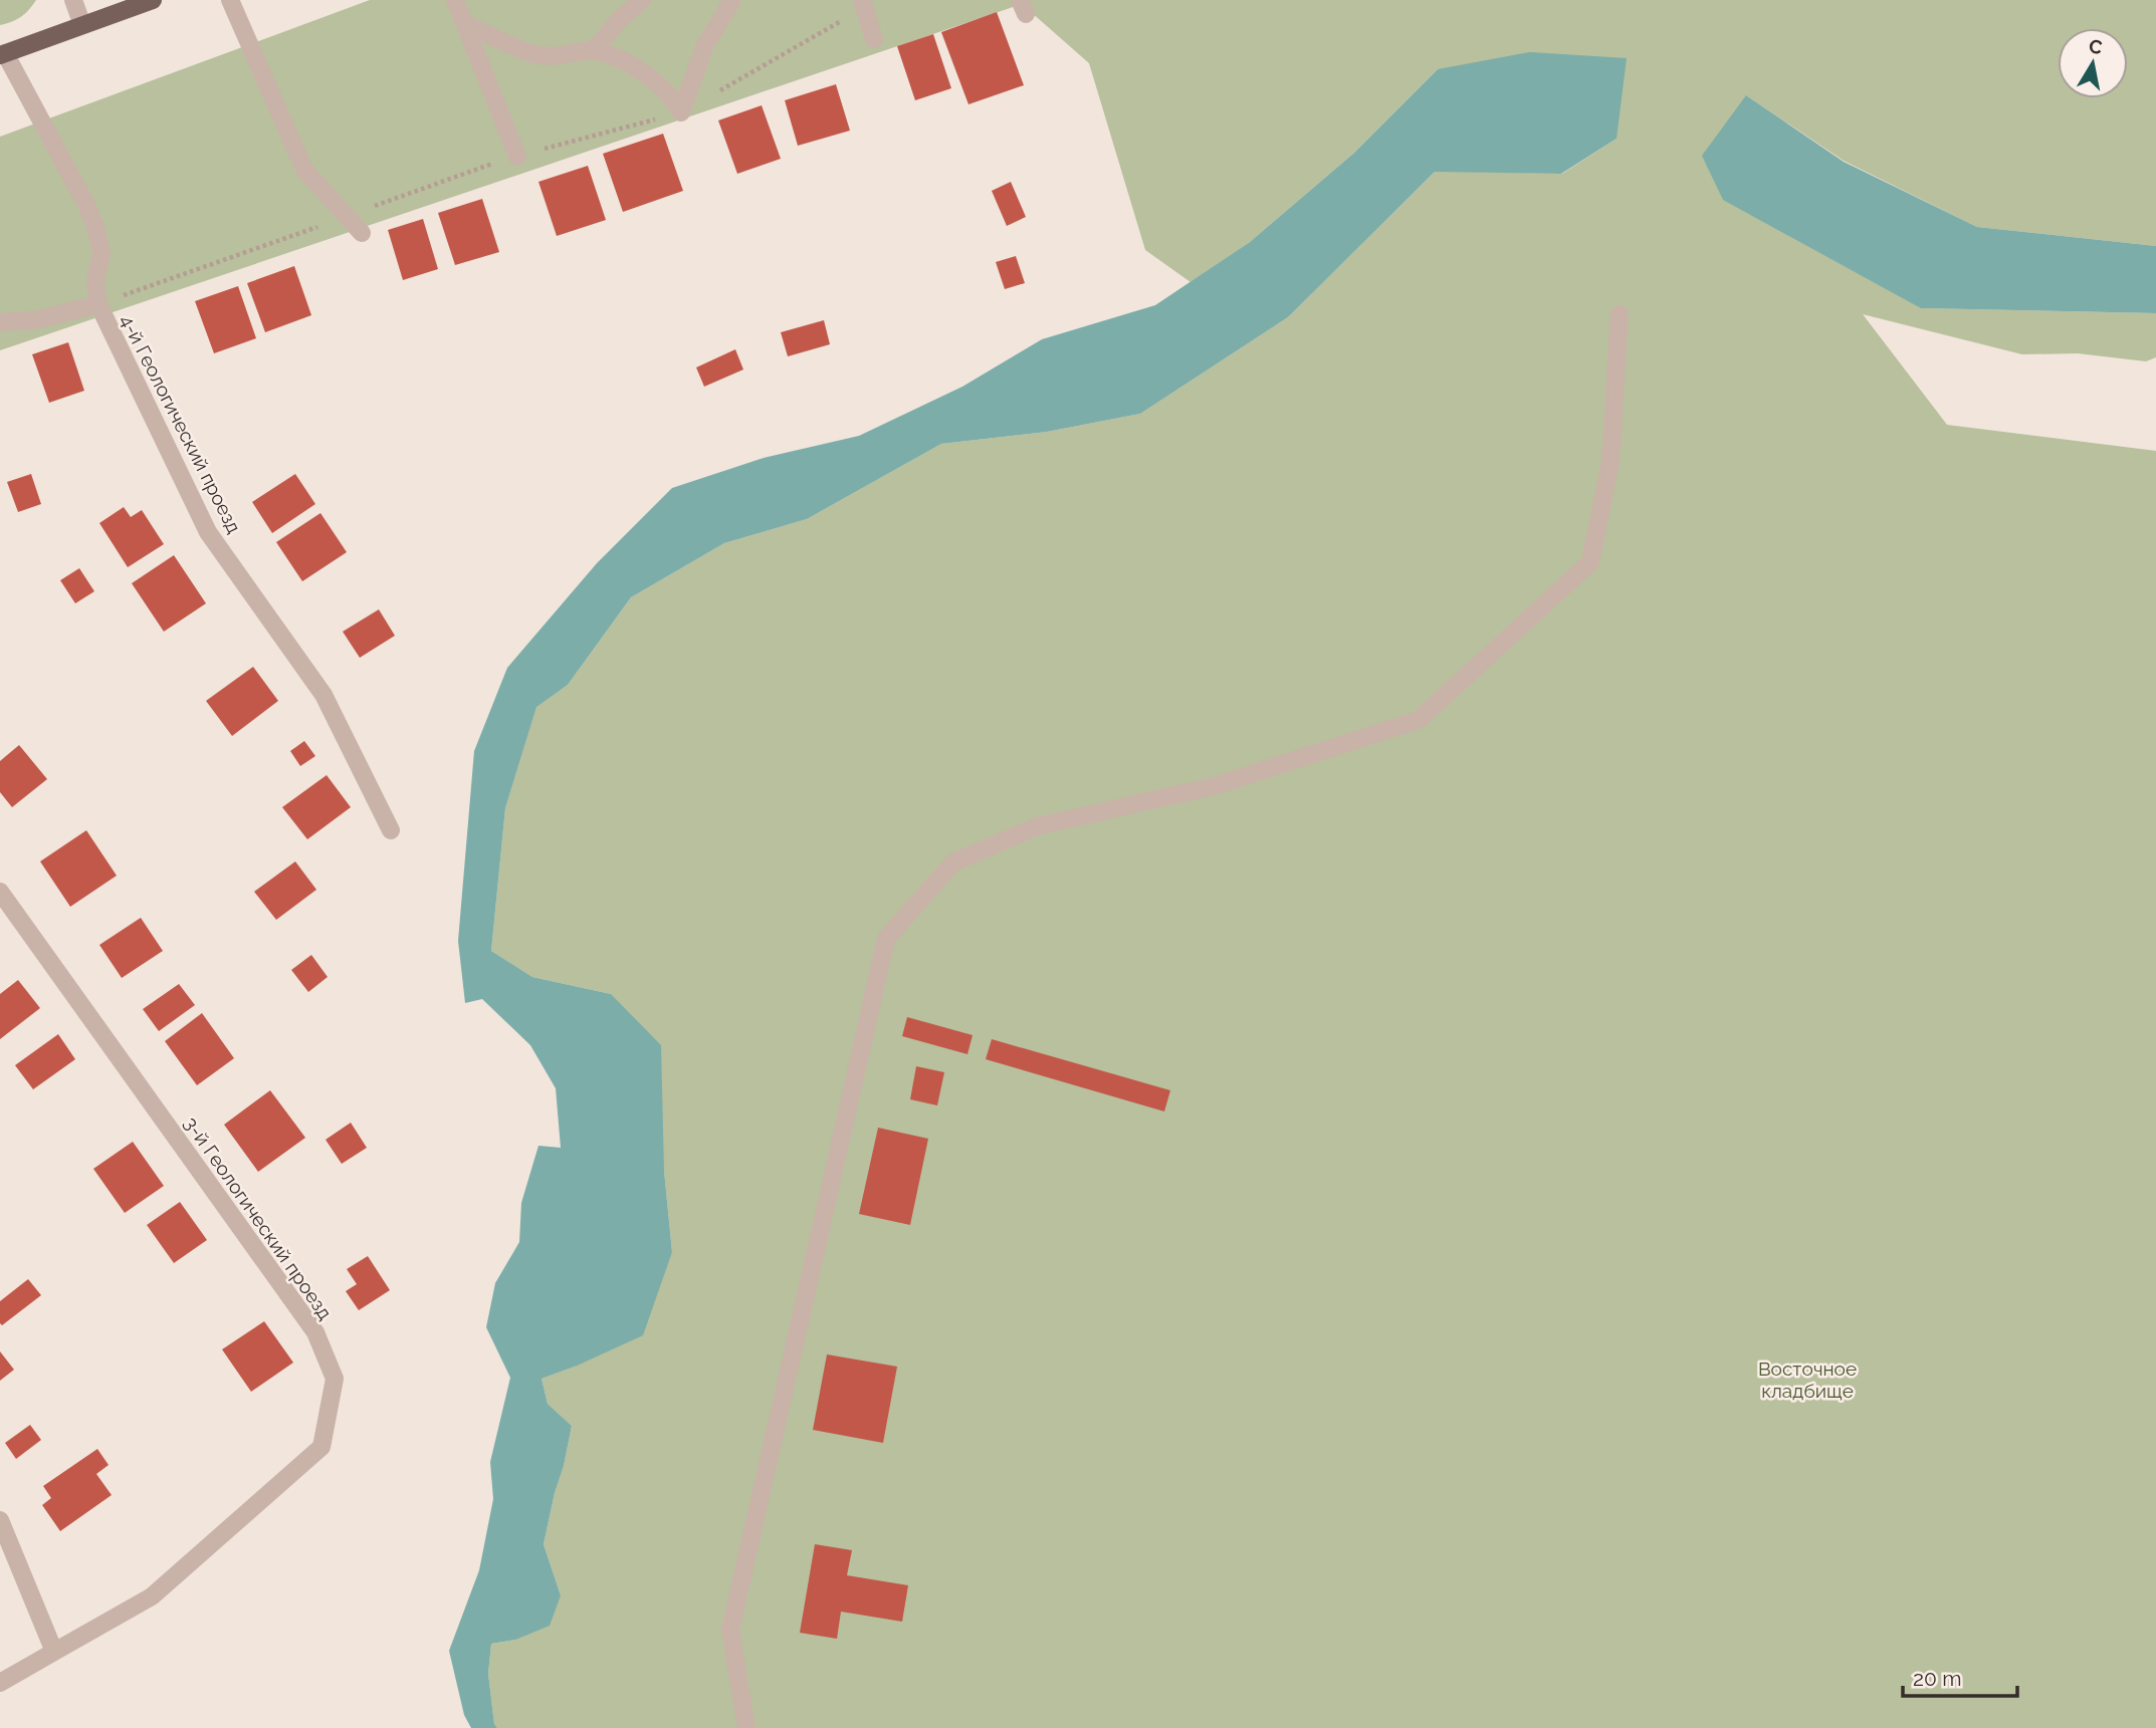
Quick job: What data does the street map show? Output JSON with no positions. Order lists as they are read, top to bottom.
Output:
{
  "streets": {
    "street": ["4-й Геологический проезд", "3-й Геологический проезд"]
  },
  "parks": ["Восточное кладбище"],
  "scale_bar": "20 m",
  "north": "top"
}
